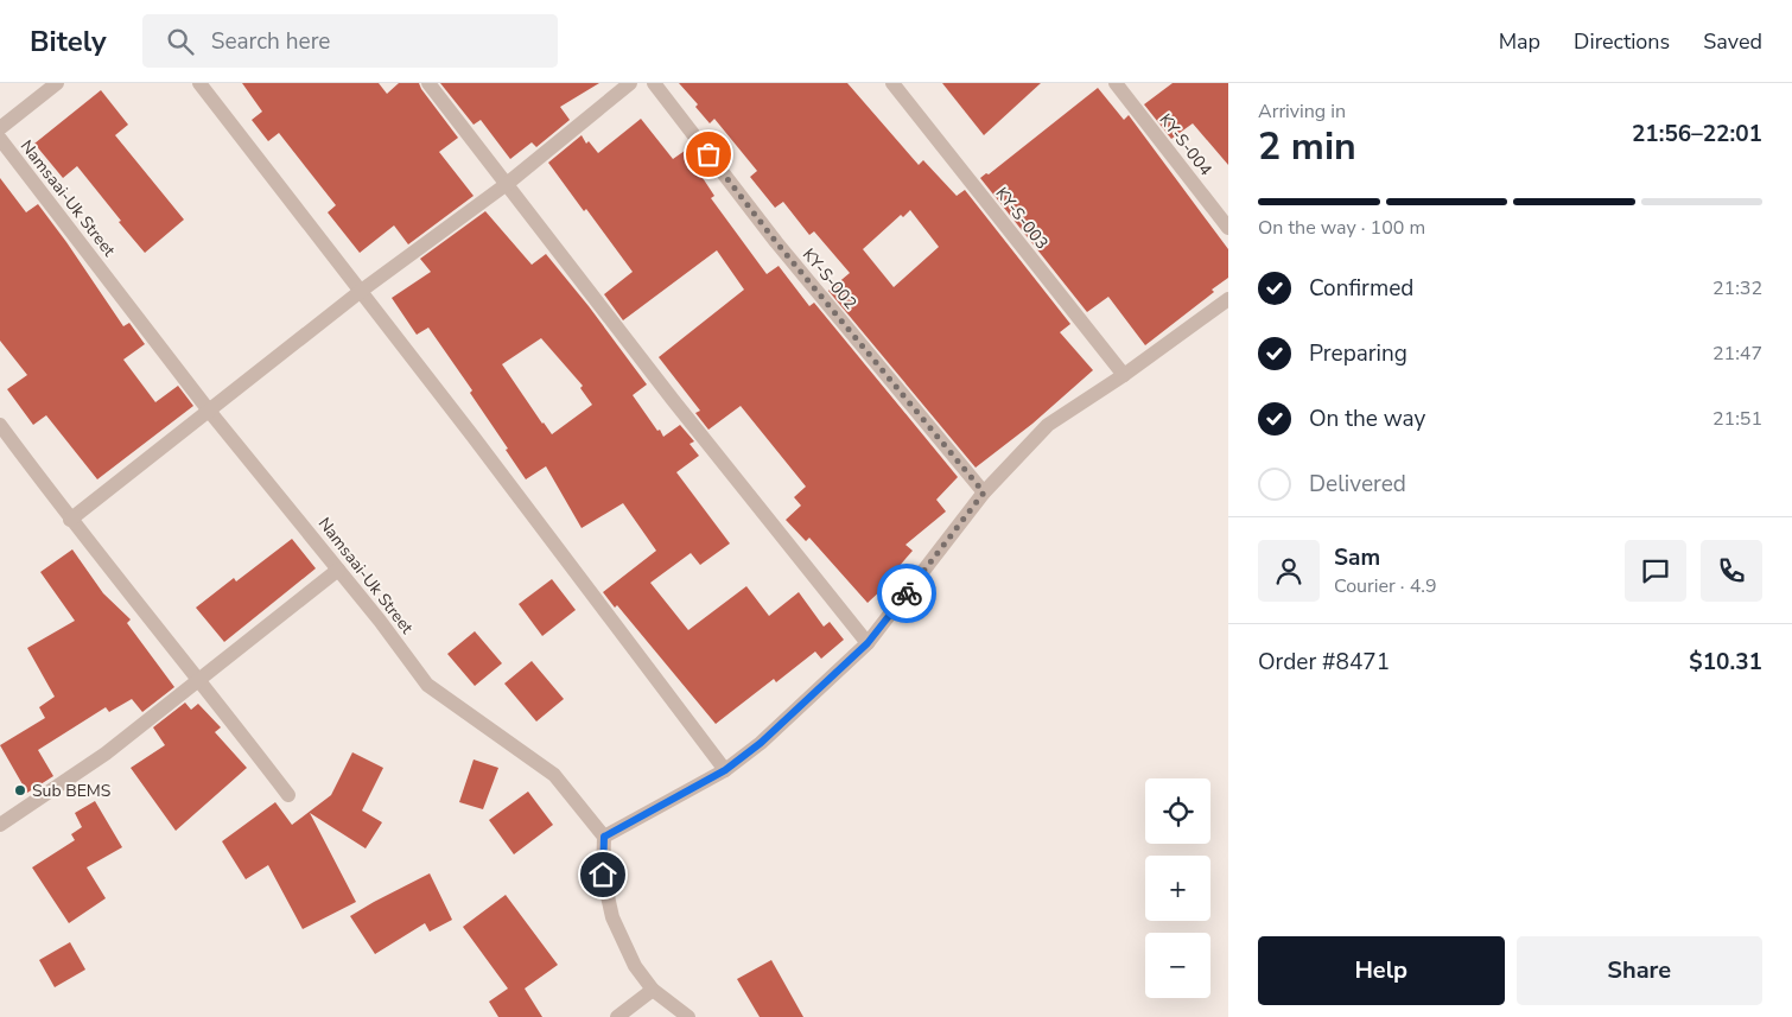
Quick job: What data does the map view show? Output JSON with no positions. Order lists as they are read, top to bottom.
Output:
{
  "streets": {
    "street": [
      "KY-S-004",
      "Namsaai-Uk Street",
      "KY-S-003",
      "KY-S-002"
    ]
  },
  "places": ["Sub BEMS"],
  "page": {
    "header": "Bitely",
    "search": "Search here",
    "nav": ["Map", "Directions", "Saved"],
    "heading": ["2 min", "Arriving in", "21:56–22:01"],
    "panel": [
      "Sam",
      "Courier · 4.9",
      "Order #8471",
      "$10.31"
    ],
    "bar": "On the way · 100 m",
    "list": [
      ["Confirmed", "21:32"],
      ["Preparing", "21:47"],
      ["On the way", "21:51"],
      "Delivered"
    ],
    "map_buttons": ["+", "−"],
    "buttons": ["Help", "Share"]
  }
}
